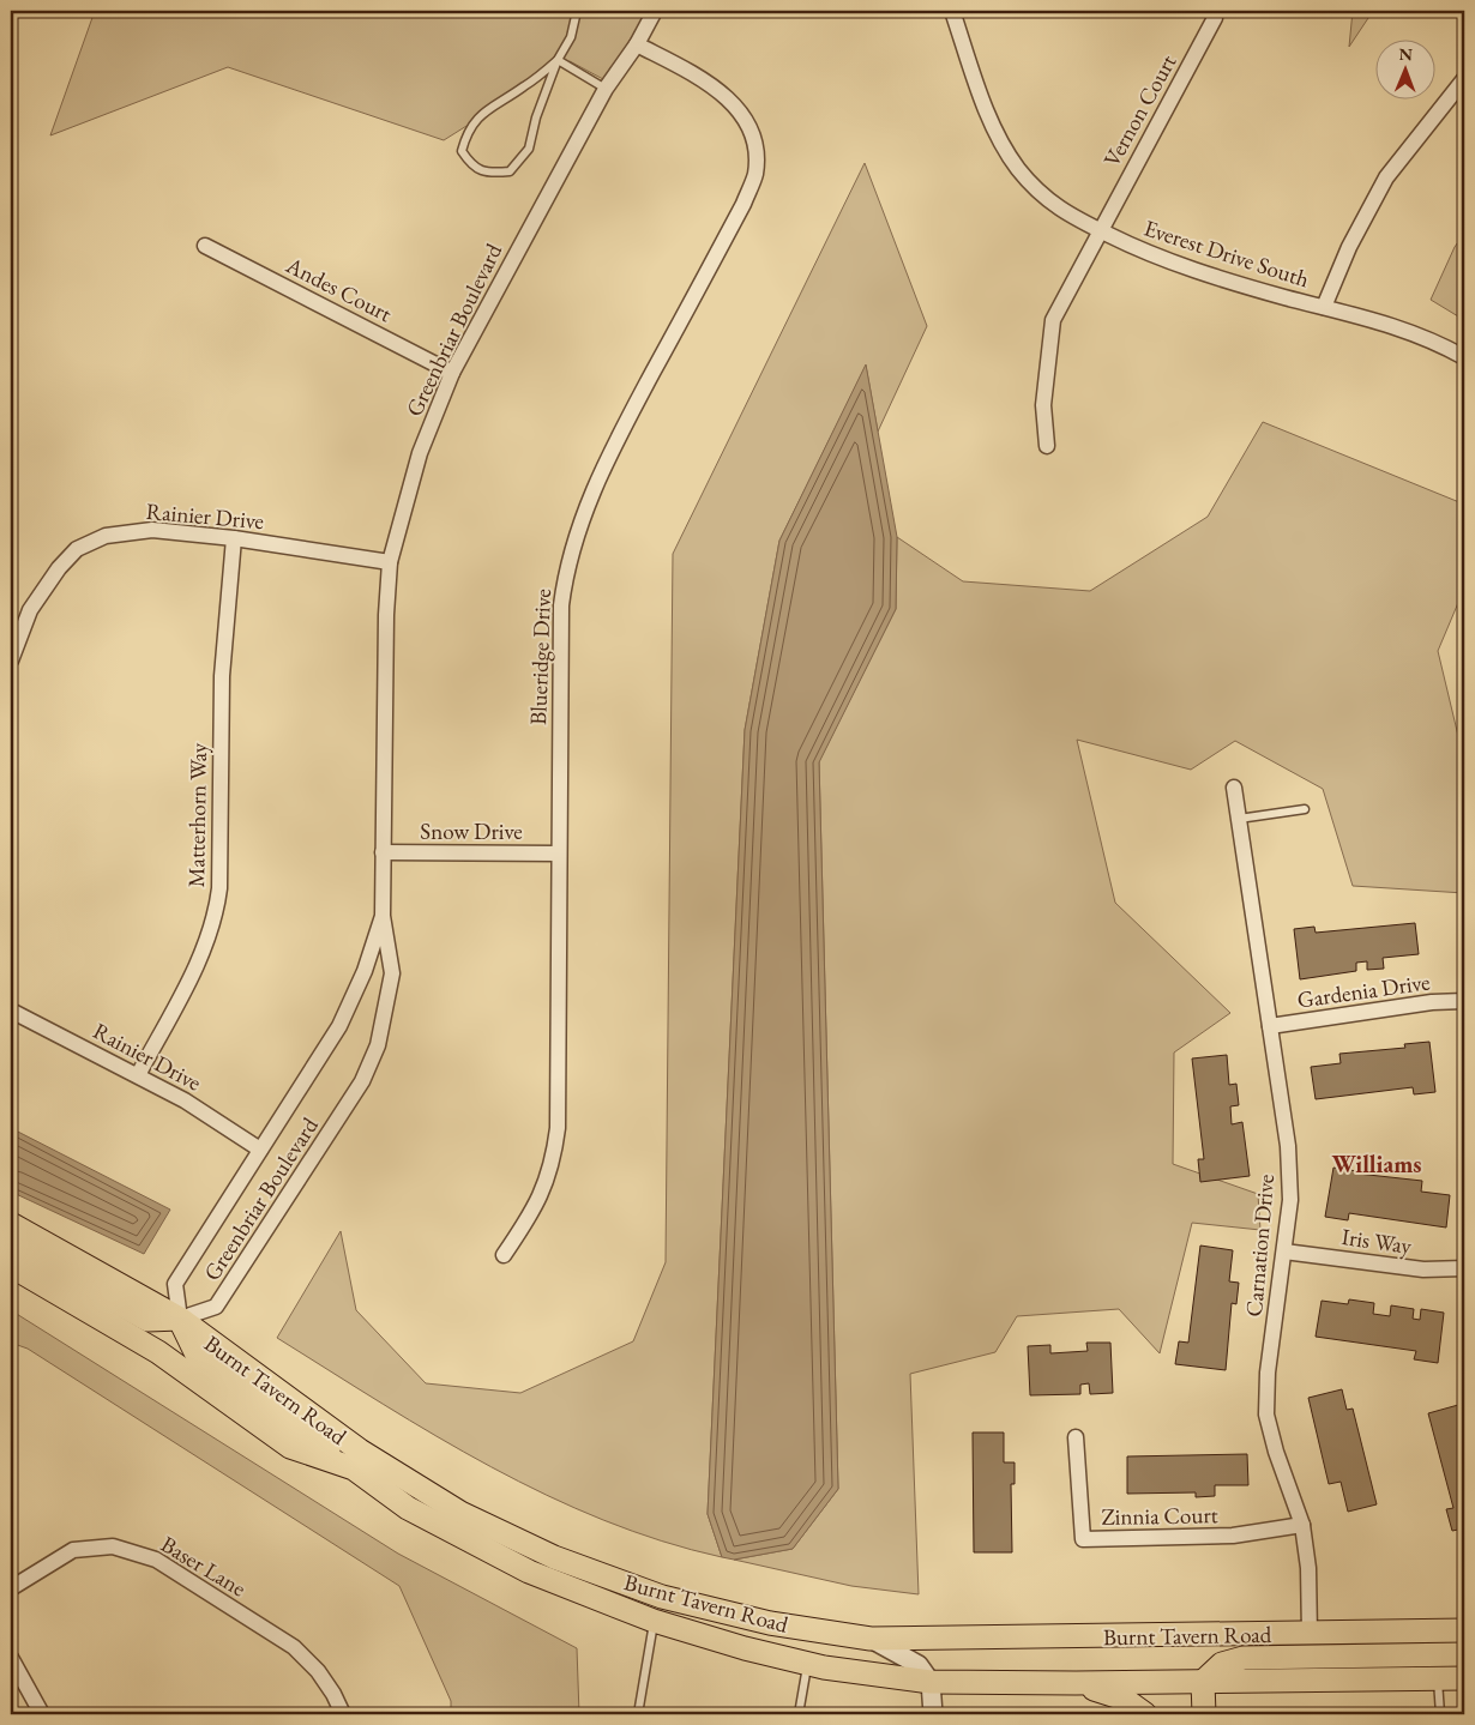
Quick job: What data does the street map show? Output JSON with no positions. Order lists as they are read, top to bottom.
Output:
{
  "streets": {
    "main road": ["Burnt Tavern Road"],
    "street": [
      "Vernon Court",
      "Everest Drive South",
      "Andes Court",
      "Greenbriar Boulevard",
      "Rainier Drive",
      "Blueridge Drive",
      "Matterhorn Way",
      "Snow Drive",
      "Gardenia Drive",
      "Iris Way",
      "Carnation Drive",
      "Zinnia Court",
      "Baser Lane"
    ]
  },
  "crossings": [
    ["Vernon Court", "Everest Drive South"],
    ["Andes Court", "Greenbriar Boulevard"],
    ["Greenbriar Boulevard", "Rainier Drive"],
    ["Greenbriar Boulevard", "Blueridge Drive"],
    ["Greenbriar Boulevard", "Snow Drive"],
    ["Greenbriar Boulevard", "Burnt Tavern Road"],
    ["Rainier Drive", "Matterhorn Way"],
    ["Blueridge Drive", "Snow Drive"],
    ["Gardenia Drive", "Carnation Drive"],
    ["Iris Way", "Carnation Drive"],
    ["Carnation Drive", "Burnt Tavern Road"],
    ["Carnation Drive", "Zinnia Court"]
  ],
  "districts": ["Williams"],
  "north": "top"
}
